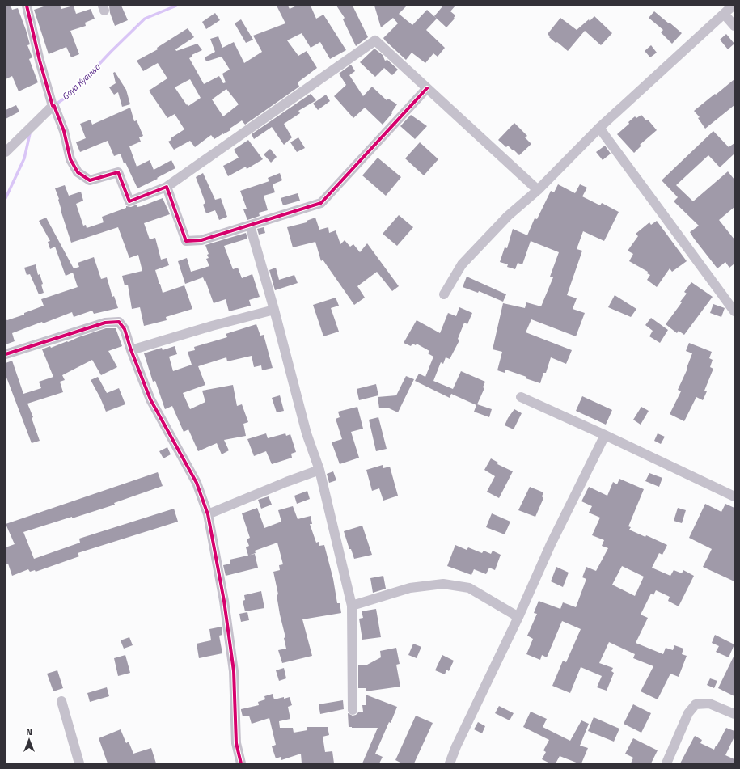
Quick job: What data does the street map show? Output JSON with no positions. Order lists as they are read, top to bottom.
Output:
{
  "water": ["Goya Kyauwa"],
  "north": "top"
}
